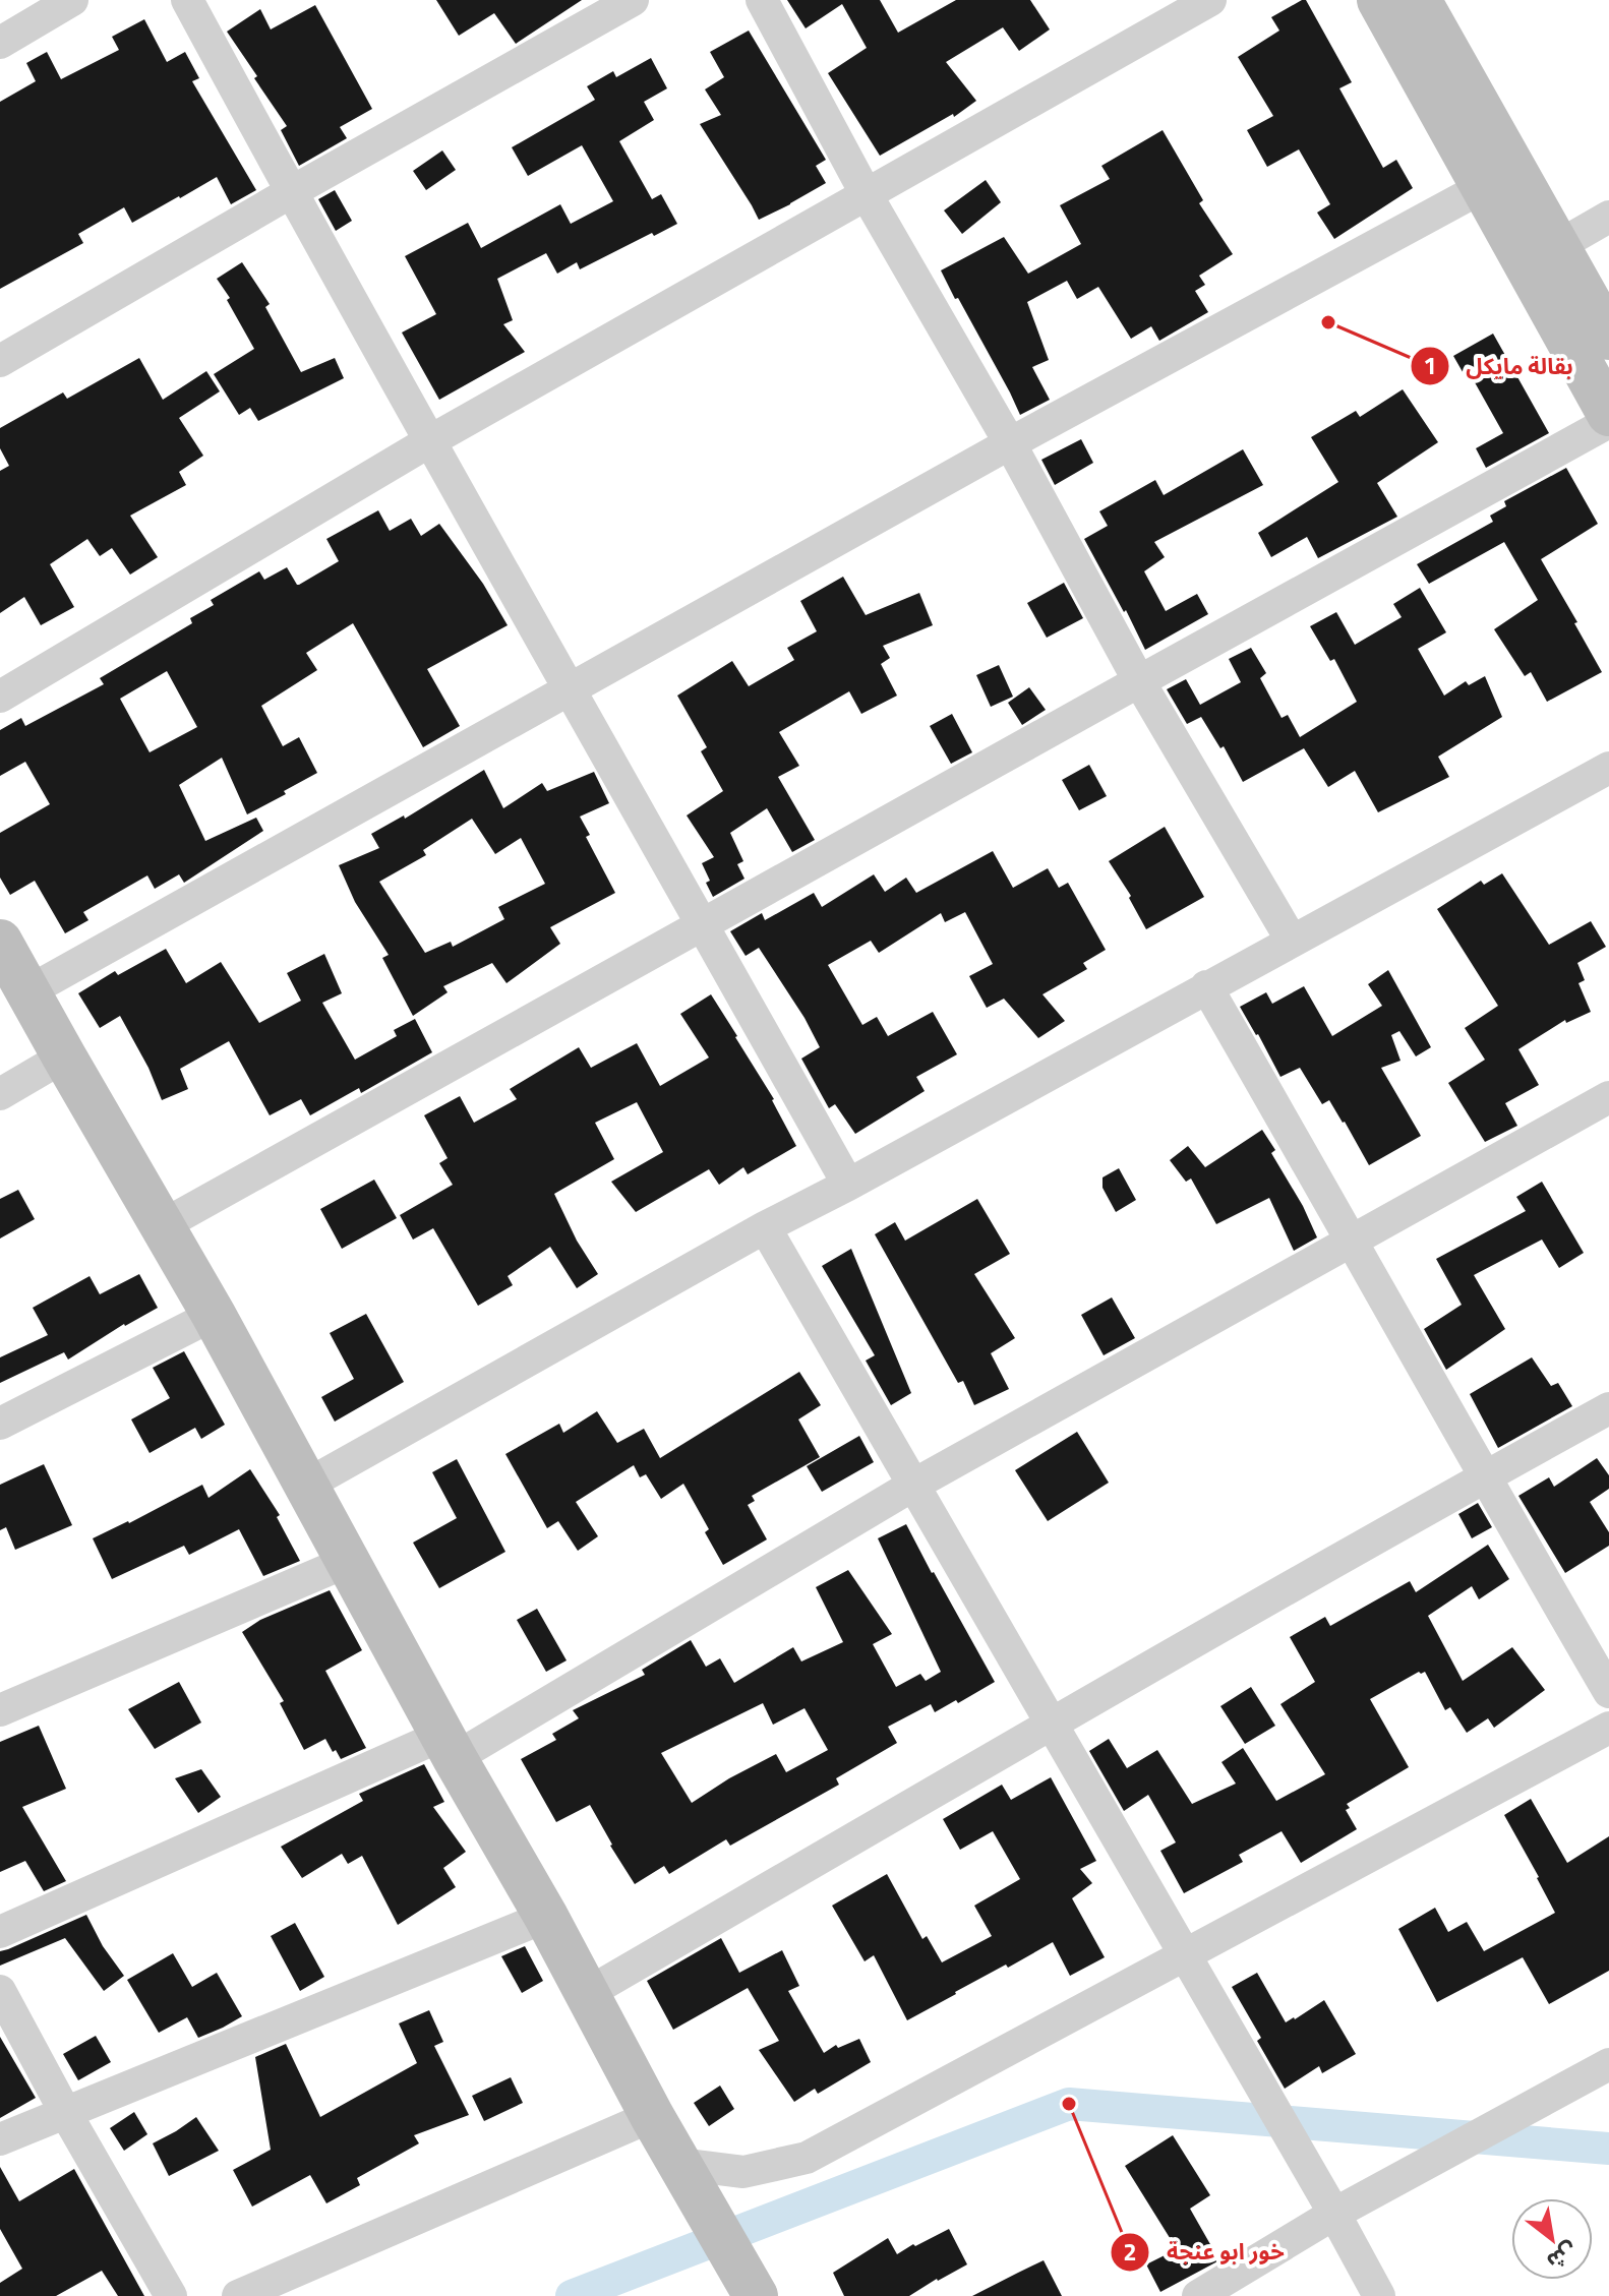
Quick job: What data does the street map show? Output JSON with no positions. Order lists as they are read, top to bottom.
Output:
{
  "places": ["بقالة مايكل", "خور ابو عنجة"],
  "north": "bottom right"
}
